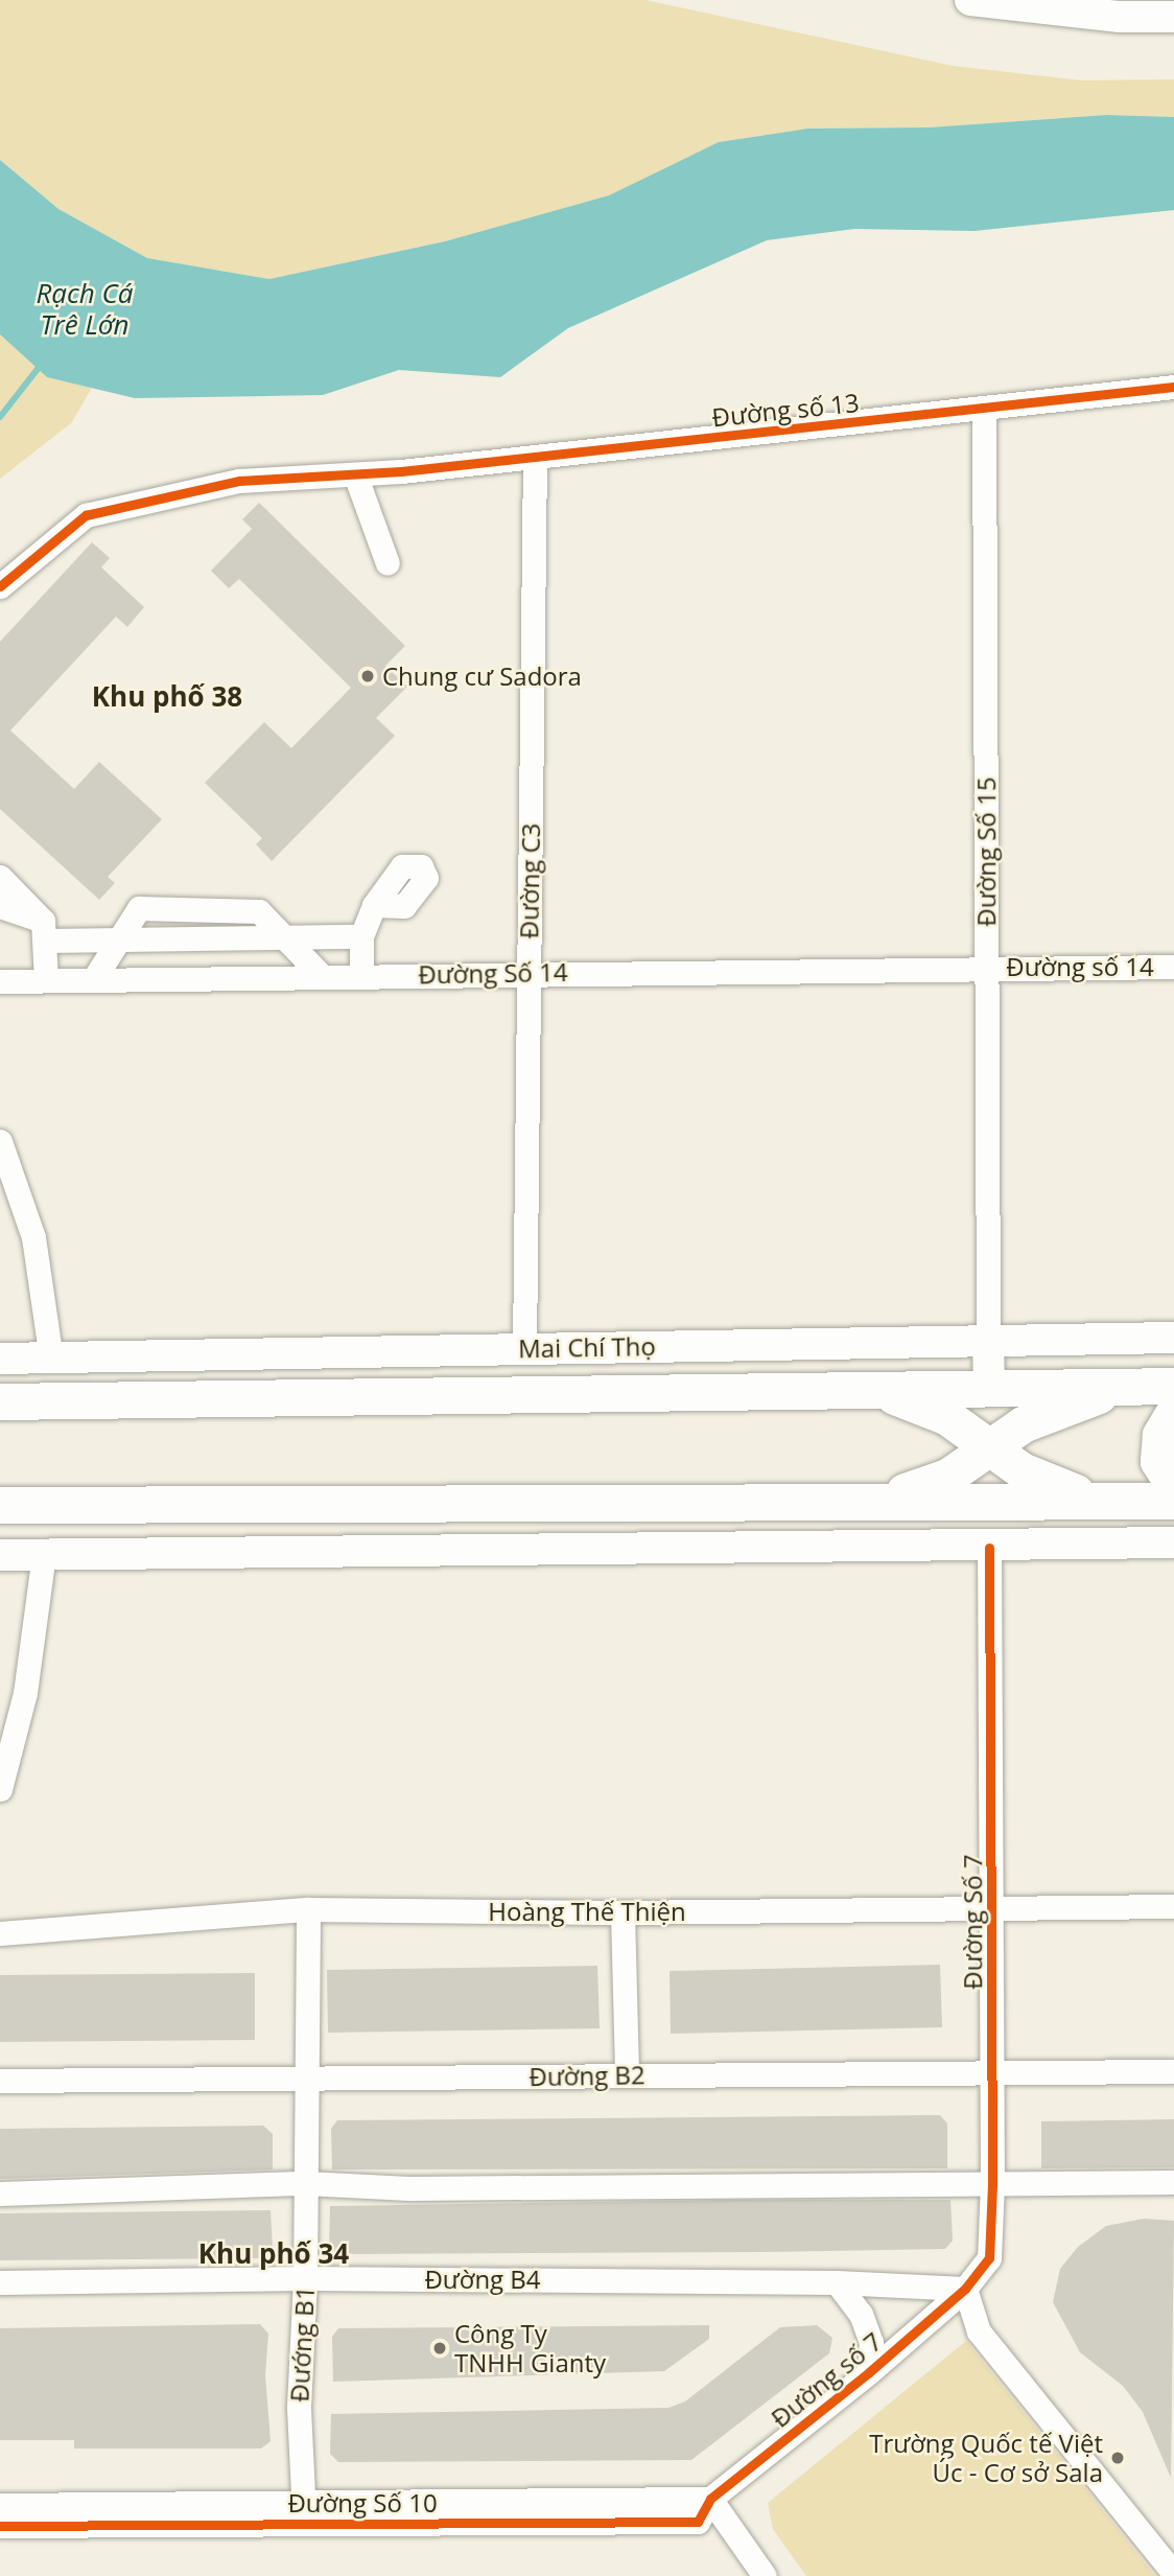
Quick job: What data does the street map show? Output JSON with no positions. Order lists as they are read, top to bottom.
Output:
{
  "streets": {
    "highway": ["Mai Chí Thọ"],
    "street": [
      "Đường số 13",
      "Đường Số 15",
      "Đường C3",
      "Đường số 14",
      "Đường Số 14",
      "Hoàng Thế Thiện",
      "Đường Số 7",
      "Đường B2",
      "Đường B4",
      "Đướng B1",
      "Đường số 7",
      "Đường Số 10"
    ]
  },
  "crossings": [
    ["Đường số 13", "Đường Số 15"],
    ["Đường số 13", "Đường C3"],
    ["Đường Số 15", "Đường số 14"],
    ["Đường Số 15", "Đường Số 14"],
    ["Đường Số 15", "Mai Chí Thọ"],
    ["Đường C3", "Đường Số 14"],
    ["Đường C3", "Mai Chí Thọ"],
    ["Đường số 14", "Đường Số 14"],
    ["Hoàng Thế Thiện", "Đường Số 7"],
    ["Hoàng Thế Thiện", "Đướng B1"],
    ["Đường Số 7", "Đường B2"],
    ["Đường Số 7", "Đường B4"],
    ["Đường Số 7", "Đường số 7"],
    ["Đường B2", "Đướng B1"],
    ["Đường B4", "Đướng B1"],
    ["Đường B4", "Đường số 7"],
    ["Đướng B1", "Đường Số 10"],
    ["Đường số 7", "Đường Số 10"]
  ],
  "districts": ["Khu phố 38", "Khu phố 34"],
  "water": ["Rạch Cá Trê Lớn"],
  "places": ["Chung cư Sadora", "Công Ty TNHH Gianty", "Trường Quốc tế Việt Úc - Cơ sở Sala"]
}
